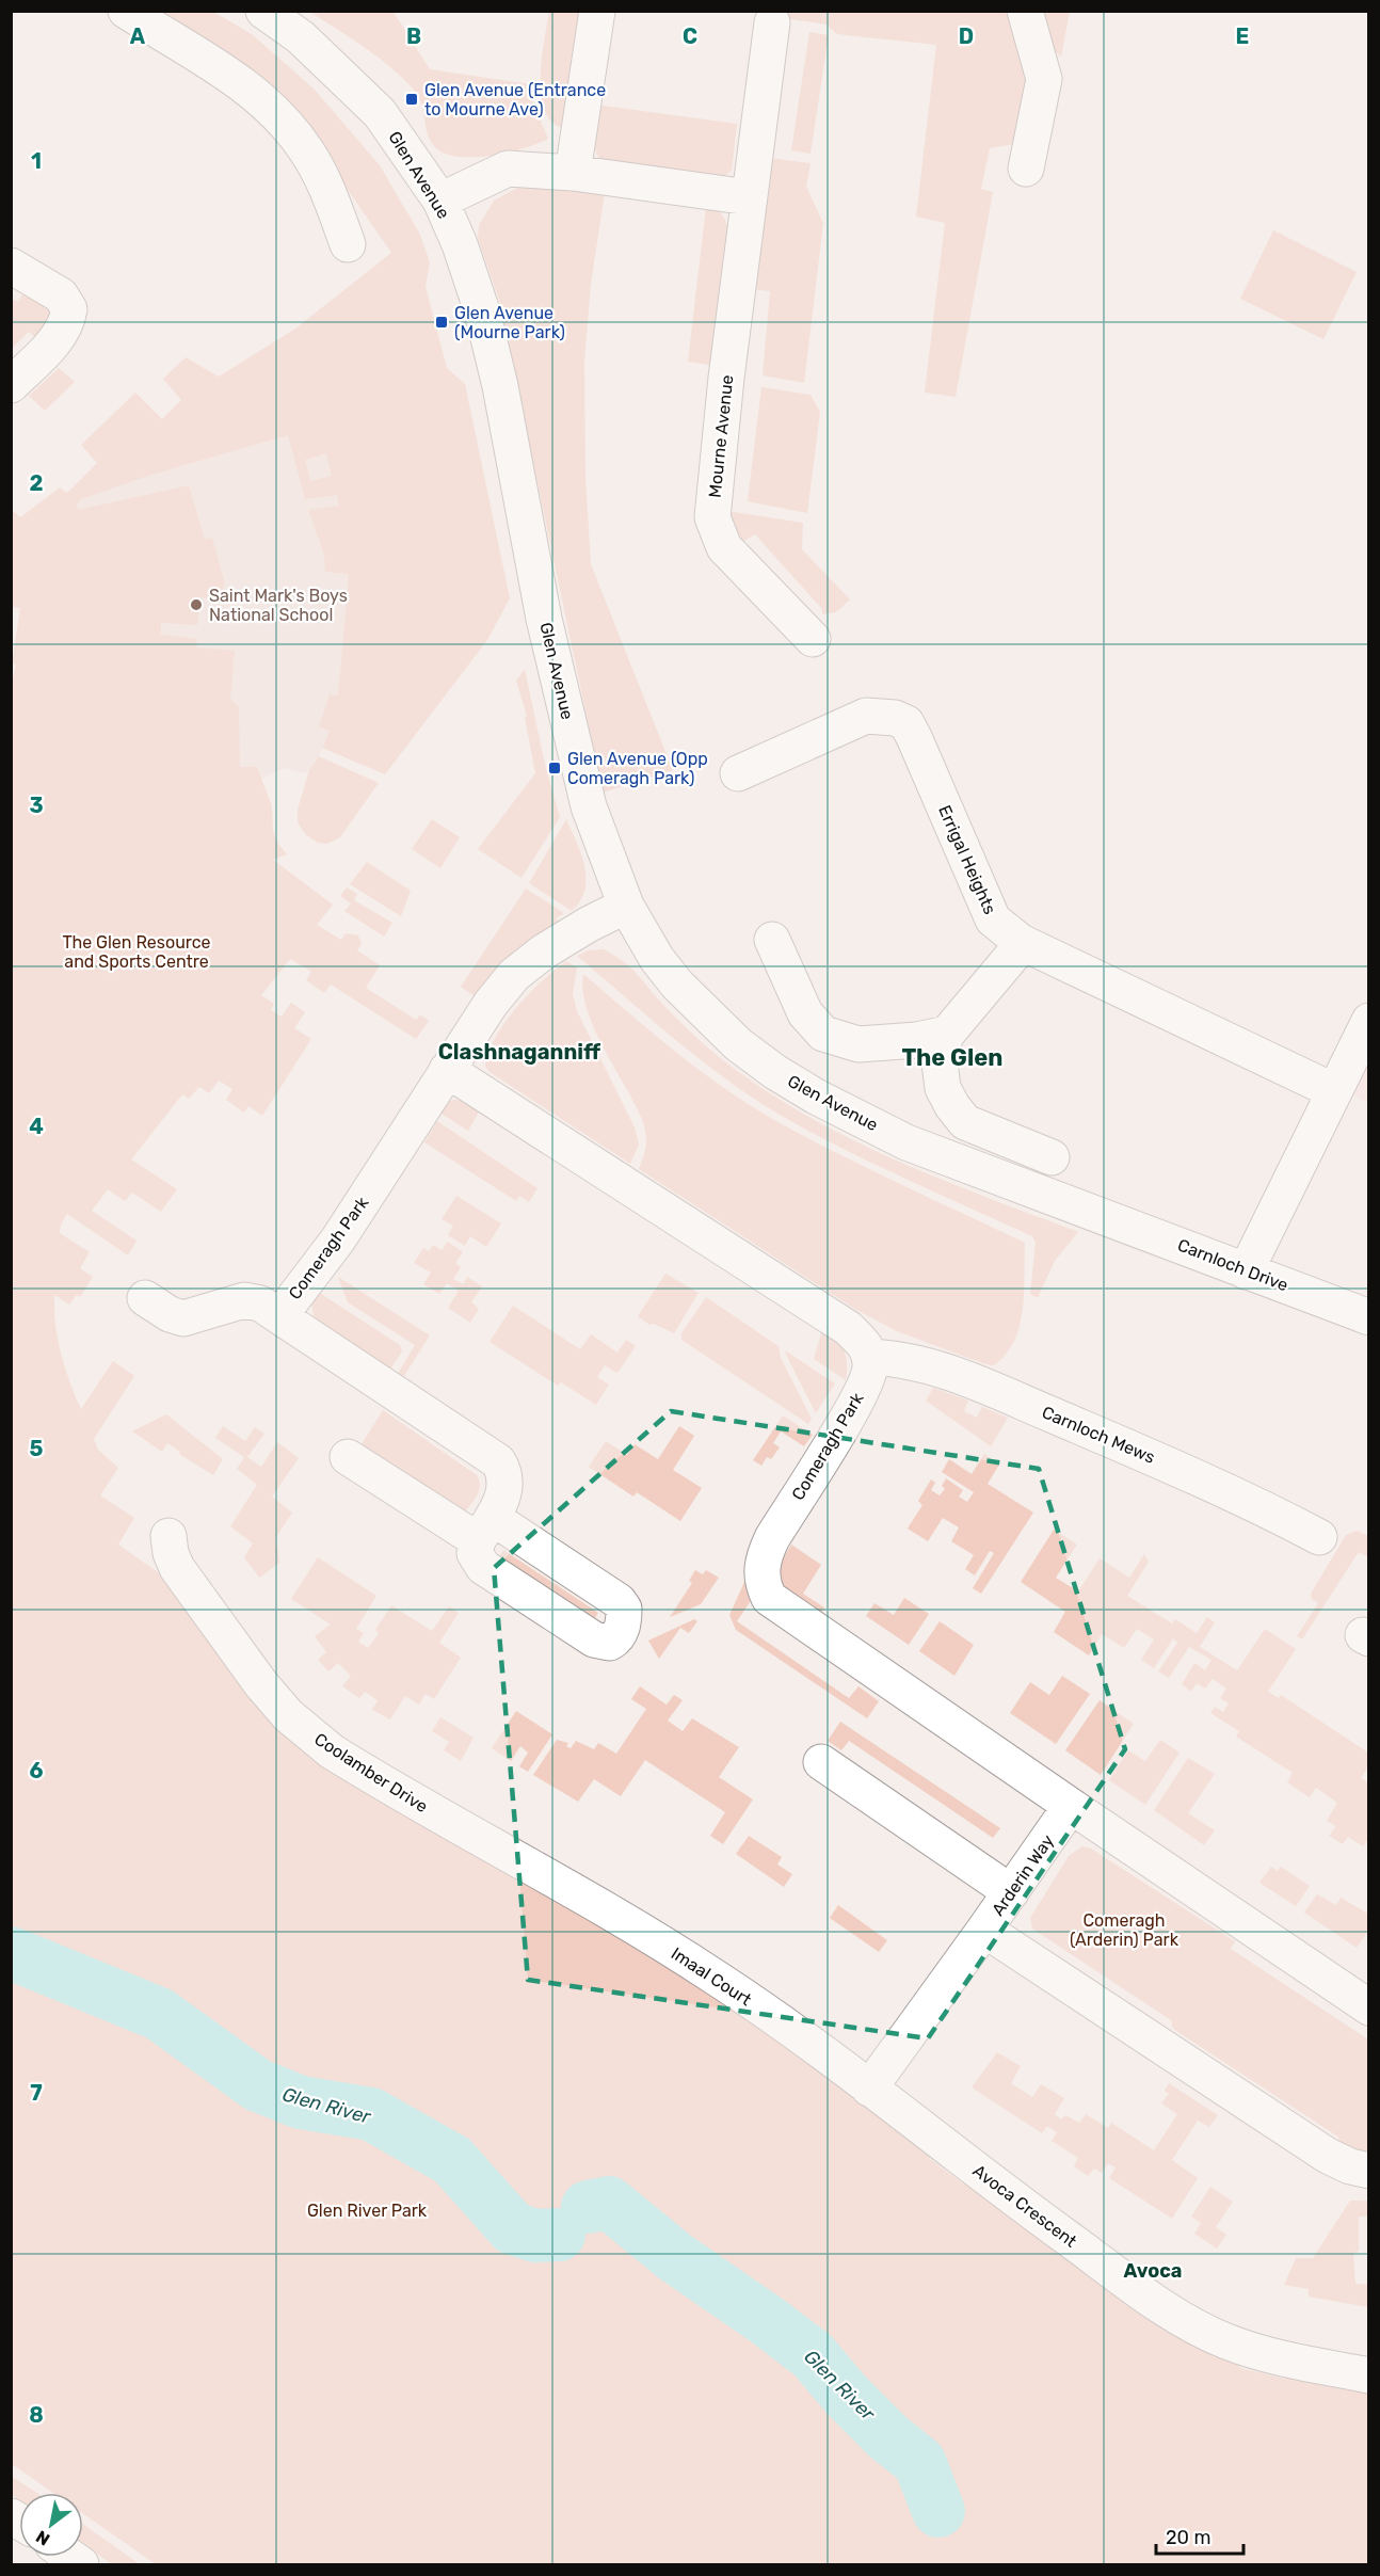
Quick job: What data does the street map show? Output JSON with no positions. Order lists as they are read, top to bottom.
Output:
{
  "streets": {
    "street": [
      "Glen Avenue",
      "Mourne Avenue",
      "Errigal Heights",
      "Comeragh Park",
      "Carnloch Drive",
      "Carnloch Mews",
      "Coolamber Drive",
      "Arderin Way",
      "Imaal Court",
      "Avoca Crescent"
    ]
  },
  "crossings": [
    ["Glen Avenue", "Comeragh Park"],
    ["Glen Avenue", "Carnloch Drive"],
    ["Comeragh Park", "Carnloch Mews"],
    ["Comeragh Park", "Arderin Way"],
    ["Coolamber Drive", "Imaal Court"],
    ["Imaal Court", "Avoca Crescent"]
  ],
  "districts": ["Clashnaganniff", "The Glen", "Avoca"],
  "water": ["Glen River"],
  "parks": ["The Glen Resource and Sports Centre", "Comeragh (Arderin) Park", "Glen River Park"],
  "places": {
    "transit": ["Glen Avenue (Entrance to Mourne Ave)", "Glen Avenue (Mourne Park)", "Glen Avenue (Opp Comeragh Park)"],
    "other": ["Saint Mark's Boys National School"]
  },
  "scale_bar": "20 m",
  "north": "bottom left",
  "grid": {
    "columns": [
      "A",
      "B",
      "C",
      "D",
      "E"
    ],
    "rows": [
      "1",
      "2",
      "3",
      "4",
      "5",
      "6",
      "7",
      "8"
    ]
  }
}
